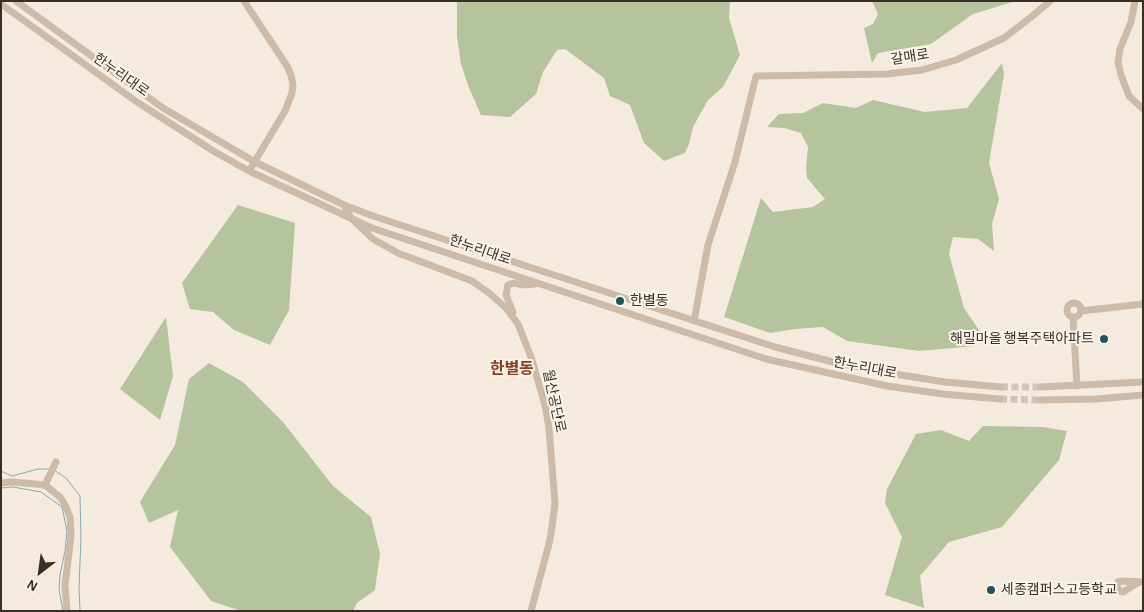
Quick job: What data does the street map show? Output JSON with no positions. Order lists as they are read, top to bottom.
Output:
{
  "streets": {
    "street": ["갈매로", "한누리대로", "월산공단로"]
  },
  "crossings": [
    ["갈매로", "한누리대로"],
    ["한누리대로", "월산공단로"]
  ],
  "districts": ["한별동"],
  "places": ["한별동", "해밀마을 행복주택아파트", "세종캠퍼스고등학교"],
  "north": "bottom left"
}
